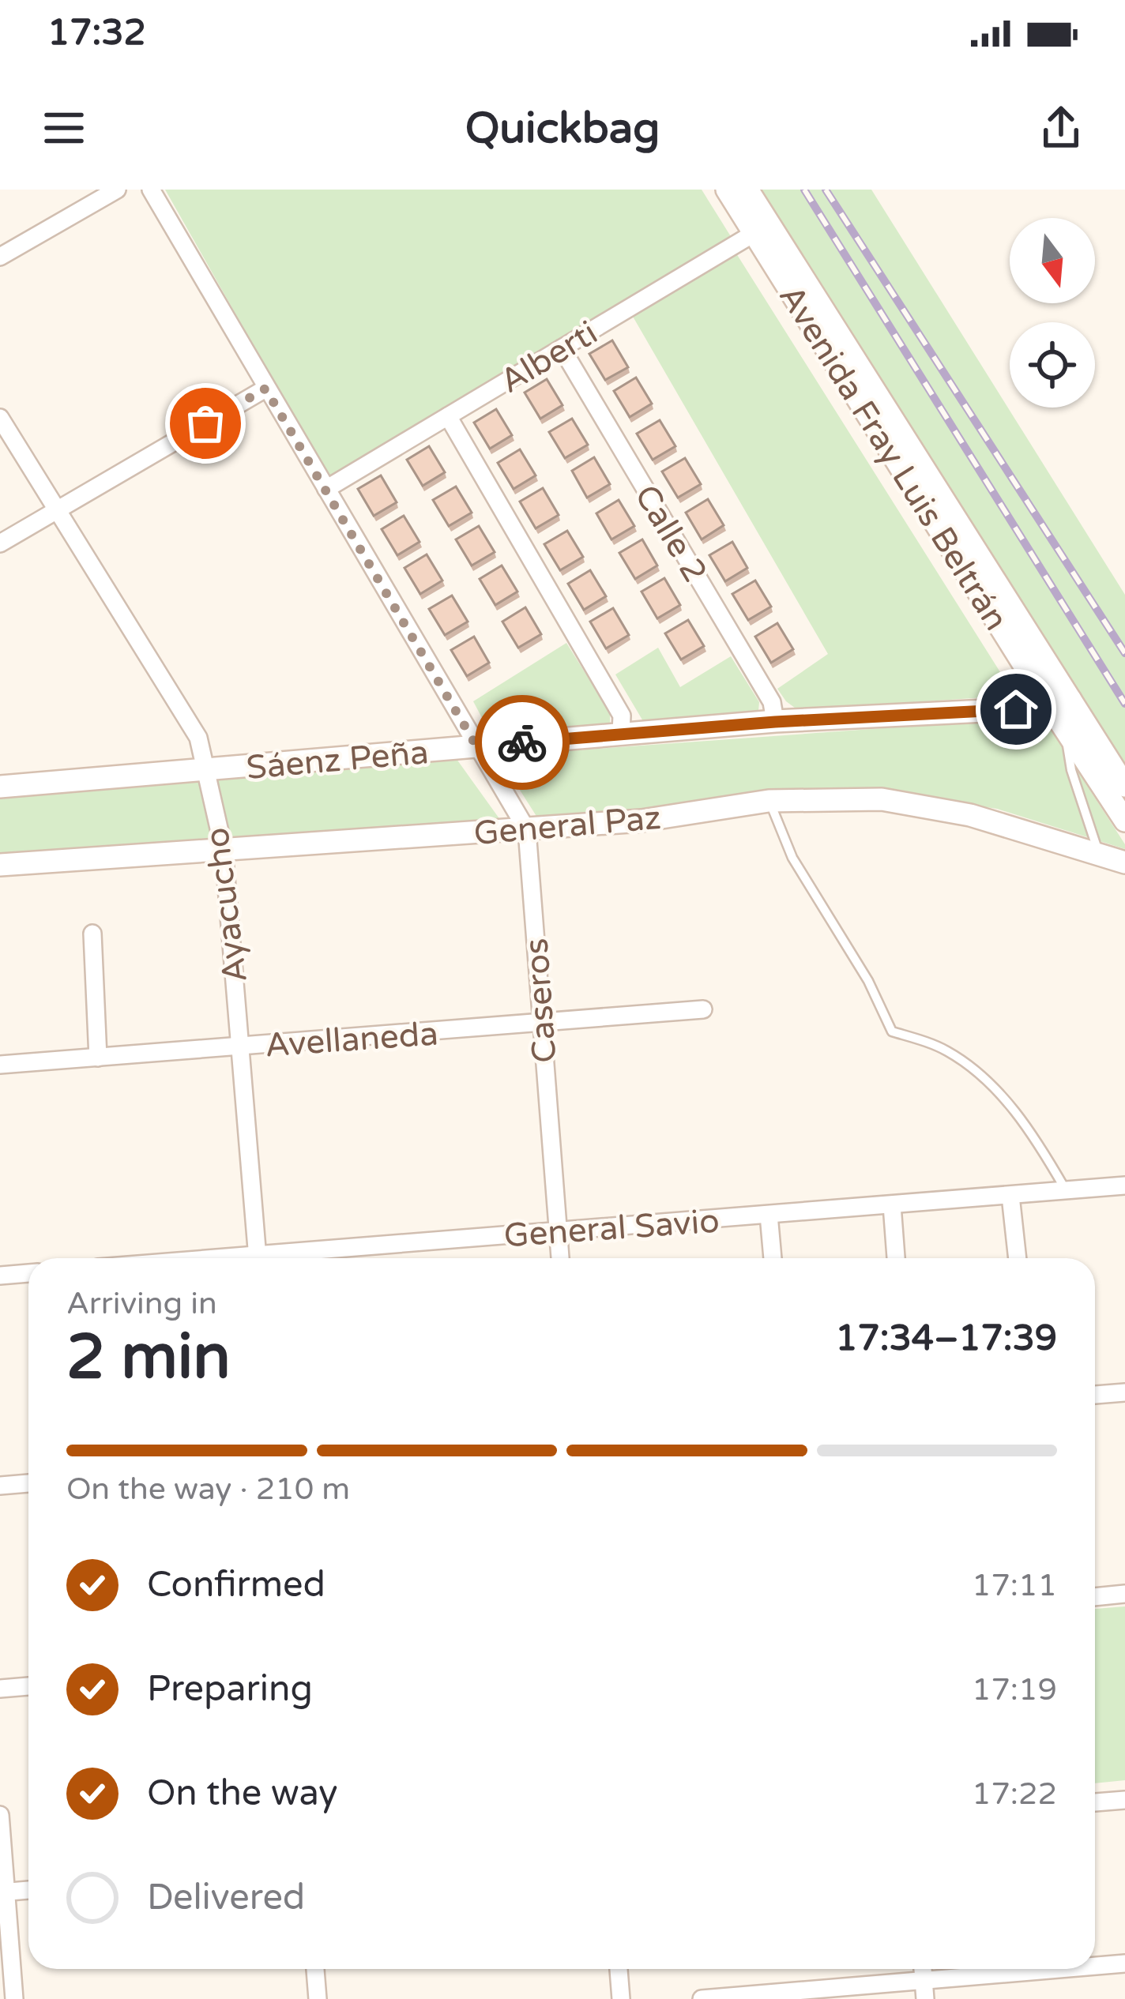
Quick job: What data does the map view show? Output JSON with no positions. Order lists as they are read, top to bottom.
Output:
{
  "streets": {
    "street": [
      "Alberti",
      "Avenida Fray Luis Beltrán",
      "Calle 2",
      "Sáenz Peña",
      "General Paz",
      "Ayacucho",
      "Caseros",
      "Avellaneda",
      "General Savio"
    ]
  },
  "crossings": [
    ["Alberti", "Avenida Fray Luis Beltrán"],
    ["Alberti", "Calle 2"],
    ["Alberti", "Caseros"],
    ["Avenida Fray Luis Beltrán", "Sáenz Peña"],
    ["Calle 2", "Sáenz Peña"],
    ["Sáenz Peña", "Ayacucho"],
    ["Sáenz Peña", "Caseros"],
    ["General Paz", "Ayacucho"],
    ["General Paz", "Caseros"],
    ["Ayacucho", "Avellaneda"],
    ["Caseros", "Avellaneda"],
    ["Caseros", "General Savio"]
  ],
  "north": "bottom",
  "page": {
    "status": "17:32",
    "header": "Quickbag",
    "heading": ["2 min", "Arriving in", "17:34–17:39"],
    "bar": "On the way · 210 m",
    "list": [
      ["Confirmed", "17:11"],
      ["Preparing", "17:19"],
      ["On the way", "17:22"],
      "Delivered"
    ]
  }
}
